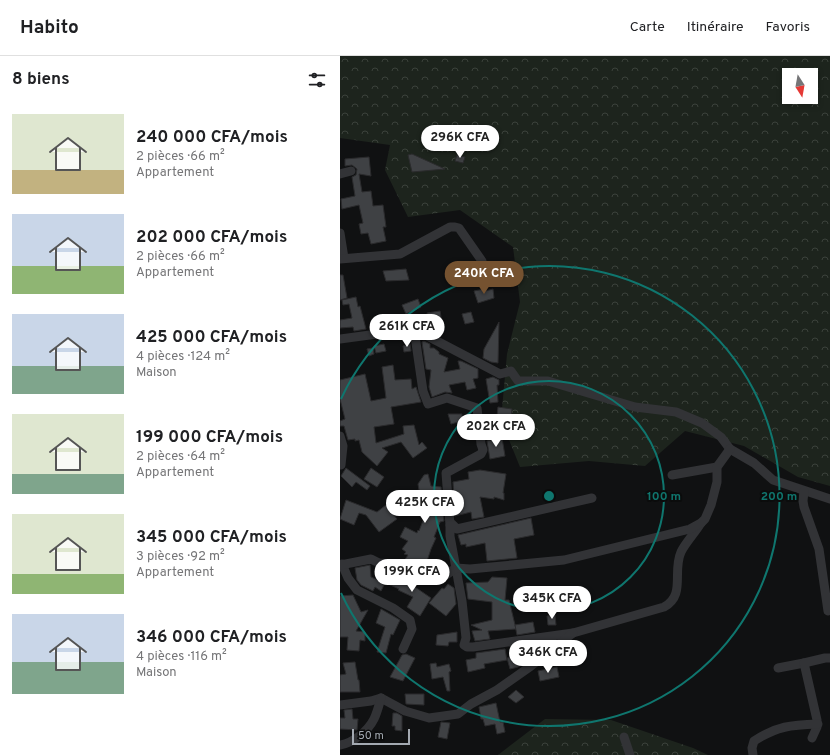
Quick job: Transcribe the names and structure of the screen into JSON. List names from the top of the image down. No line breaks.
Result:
{"scale_bar":"50 m","north":"bottom","page":{"header":"Habito","nav":["Carte","Itinéraire","Favoris"],"heading":"8 biens","list":[{"name":"240 000 CFA/mois","note":"2 pièces · 66 m² · Appartement"},{"name":"202 000 CFA/mois","note":"2 pièces · 66 m² · Appartement"},{"name":"425 000 CFA/mois","note":"4 pièces · 124 m² · Maison"},{"name":"199 000 CFA/mois","note":"2 pièces · 64 m² · Appartement"},{"name":"345 000 CFA/mois","note":"3 pièces · 92 m² · Appartement"},{"name":"346 000 CFA/mois","note":"4 pièces · 116 m² · Maison"}],"price":["296K CFA","240K CFA","261K CFA","202K CFA","425K CFA","199K CFA","345K CFA","346K CFA"],"scale":"50 m"},"rings":["100 m","200 m"]}
